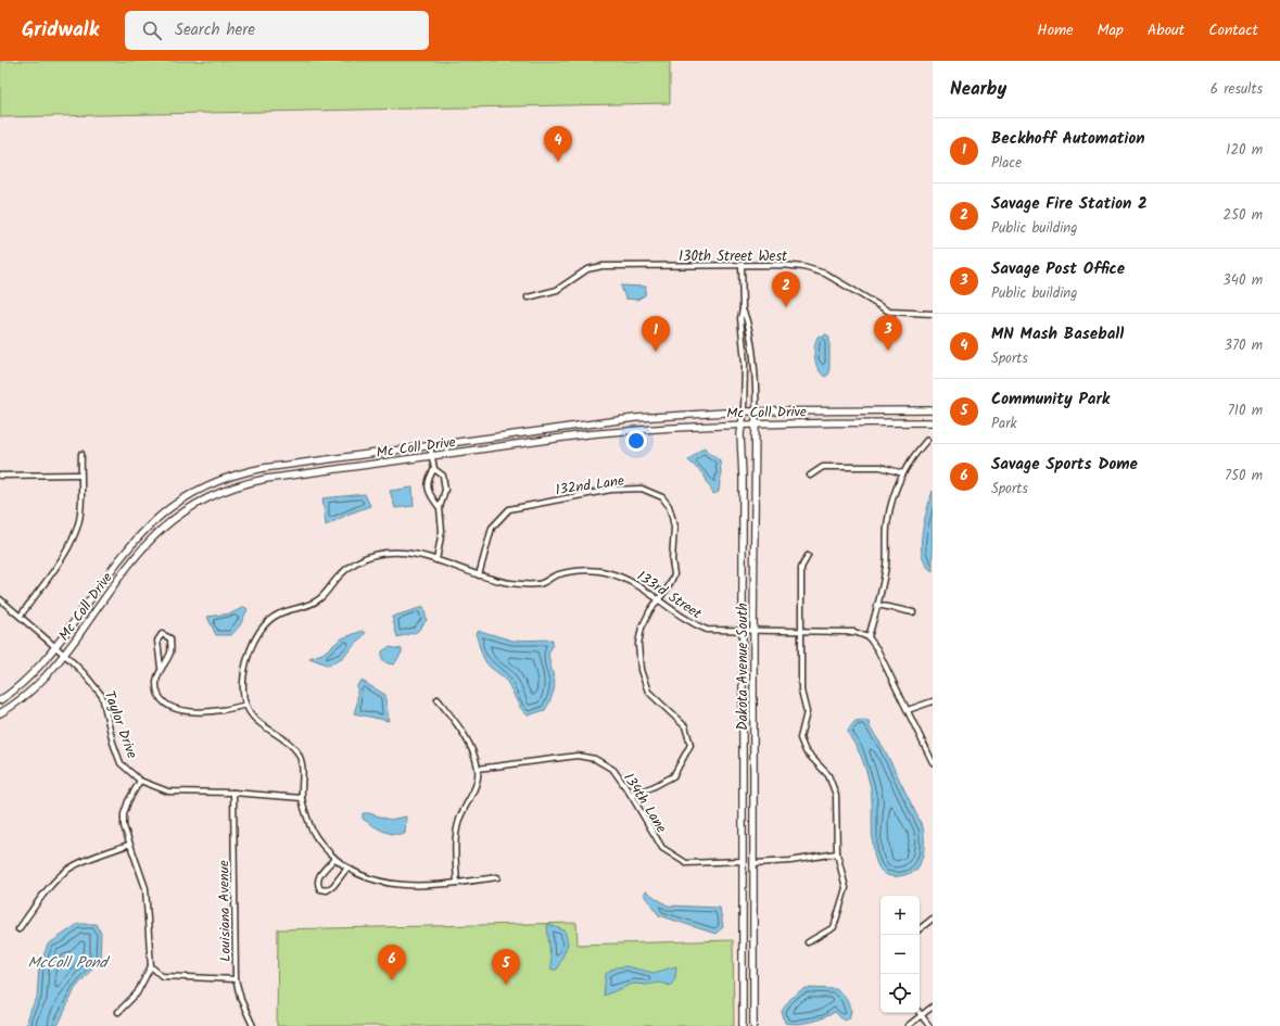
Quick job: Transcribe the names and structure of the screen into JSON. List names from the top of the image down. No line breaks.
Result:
{"streets":{"main road":["Mc Coll Drive","Dakota Avenue South"],"street":["130th Street West","132nd Lane","133rd Street","Taylor Drive","134th Lane","Louisiana Avenue"]},"crossings":[["130th Street West","Dakota Avenue South"],["Mc Coll Drive","Dakota Avenue South"],["Mc Coll Drive","Taylor Drive"],["132nd Lane","133rd Street"],["132nd Lane","134th Lane"],["133rd Street","Dakota Avenue South"],["Dakota Avenue South","134th Lane"],["Taylor Drive","Louisiana Avenue"]],"water":["McColl Pond"],"page":{"header":"Gridwalk","search":"Search here","nav":["Home","Map","About","Contact"],"heading":["Nearby","6 results"],"list":[{"mark":"1","name":"Beckhoff Automation","note":"Place","value":"120 m"},{"mark":"2","name":"Savage Fire Station 2","note":"Public building","value":"250 m"},{"mark":"3","name":"Savage Post Office","note":"Public building","value":"340 m"},{"mark":"4","name":"MN Mash Baseball","note":"Sports","value":"370 m"},{"mark":"5","name":"Community Park","note":"Park","value":"710 m"},{"mark":"6","name":"Savage Sports Dome","note":"Sports","value":"750 m"}],"pins":["4","2","3","1","6","5"],"map_buttons":["+","−"]}}
